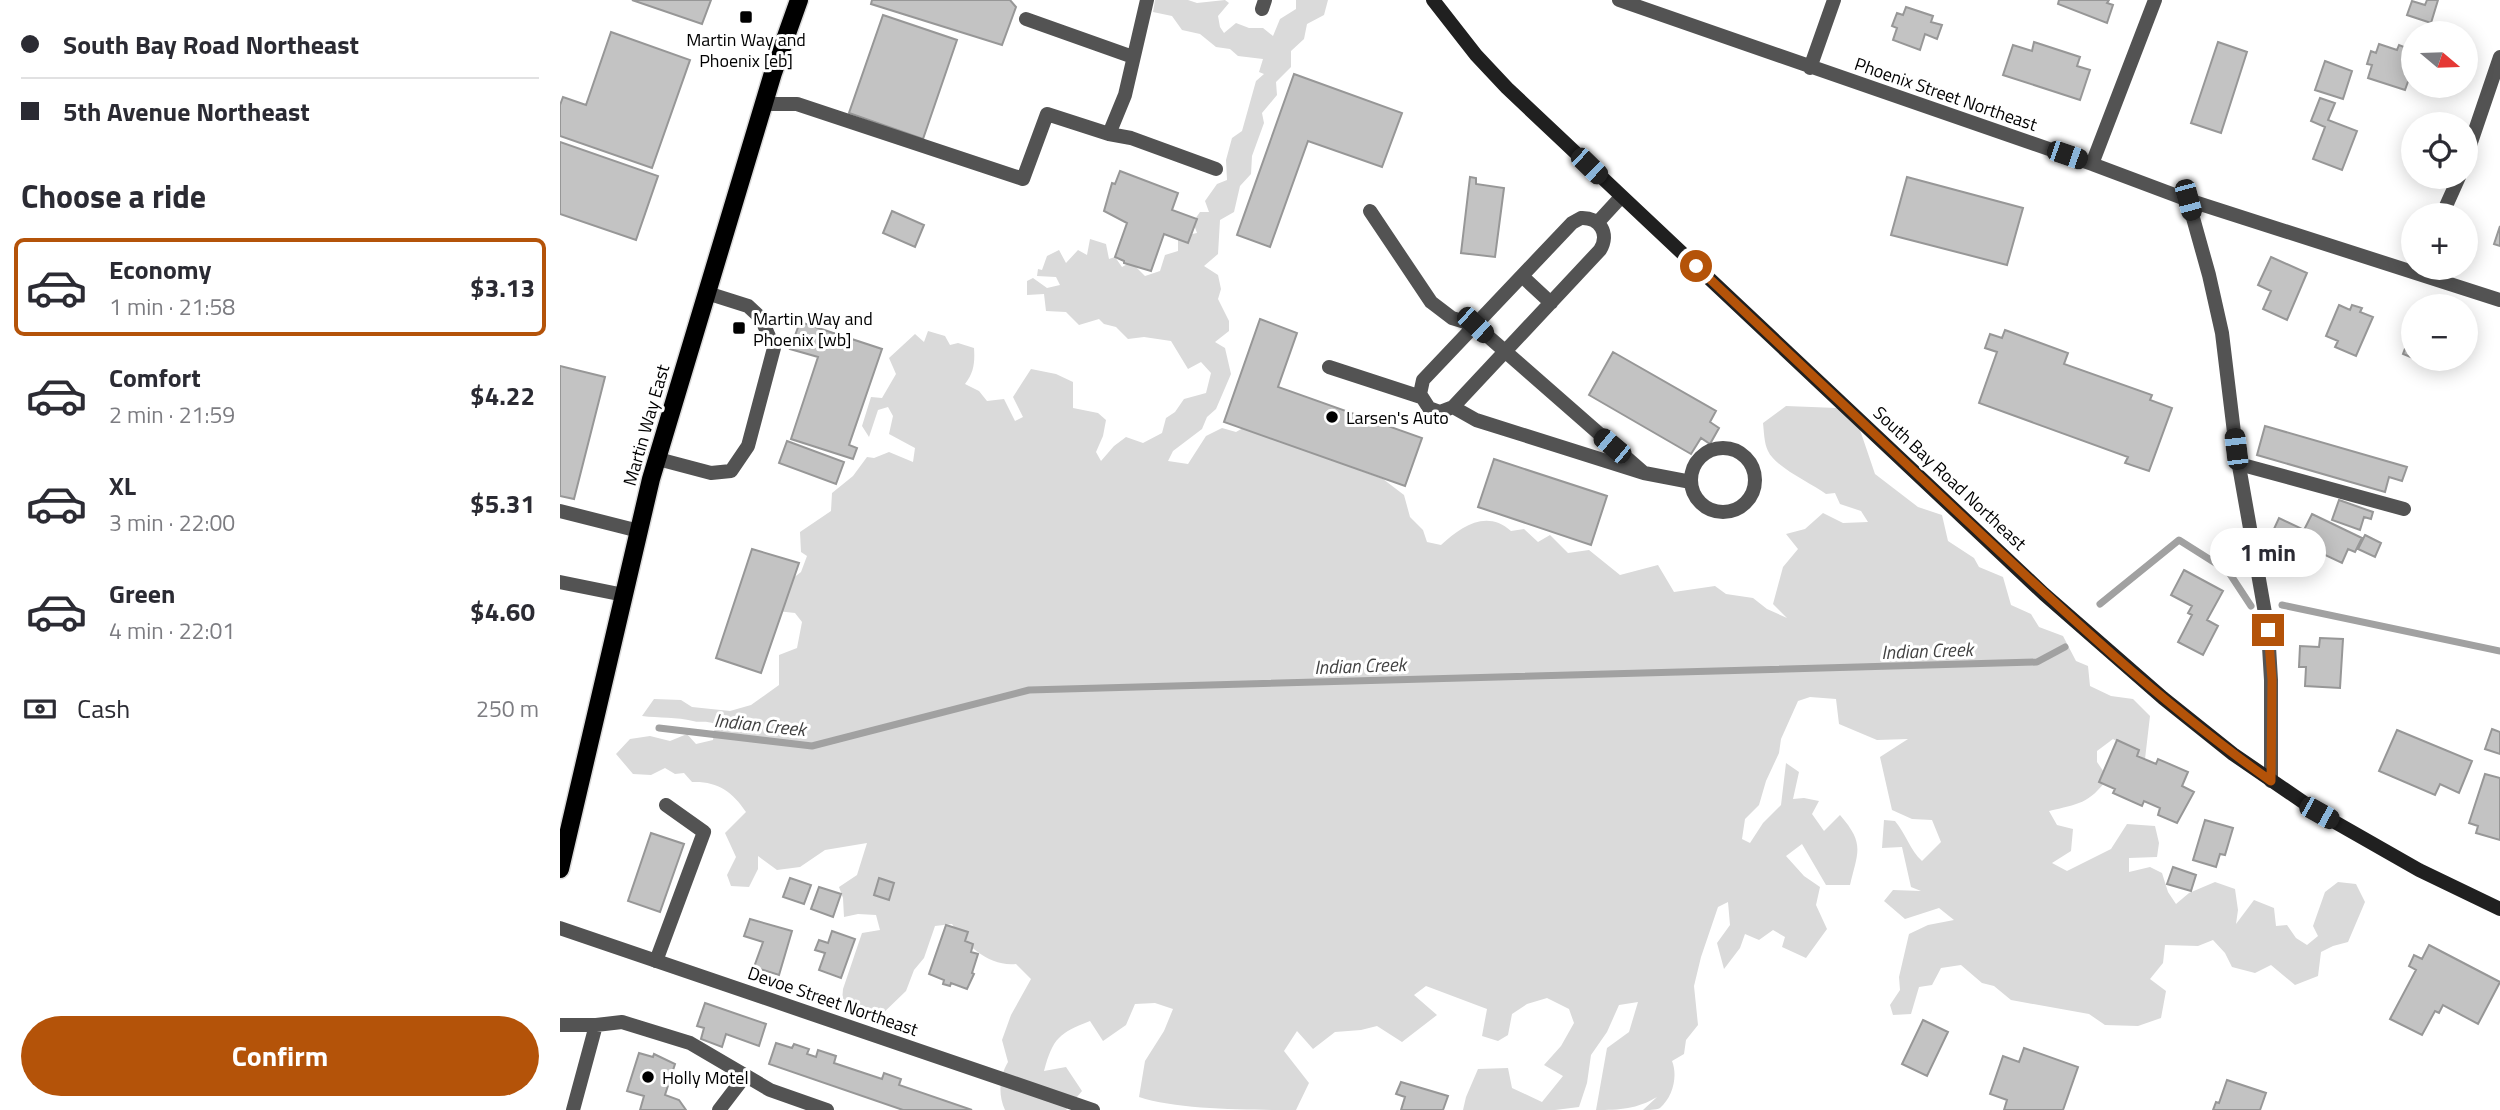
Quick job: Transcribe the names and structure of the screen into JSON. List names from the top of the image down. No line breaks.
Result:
{"streets":{"main road":["Martin Way East"],"street":["Phoenix Street Northeast","South Bay Road Northeast","Devoe Street Northeast"]},"water":["Indian Creek"],"places":{"transit":["Martin Way and Phoenix [eb]","Martin Way and Phoenix [wb]"],"other":["Larsen's Auto","Holly Motel"]},"north":"right","page":{"banner":["South Bay Road Northeast","5th Avenue Northeast"],"map_buttons":["+","−"],"heading":"Choose a ride","list":[{"name":"Economy","note":"1 min · 21:58","value":"$3.13"},{"name":"Comfort","note":"2 min · 21:59","value":"$4.22"},{"name":"XL","note":"3 min · 22:00","value":"$5.31"},{"name":"Green","note":"4 min · 22:01","value":"$4.60"}],"bubble":"1 min","pay":["Cash","250 m"],"buttons":"Confirm"}}
